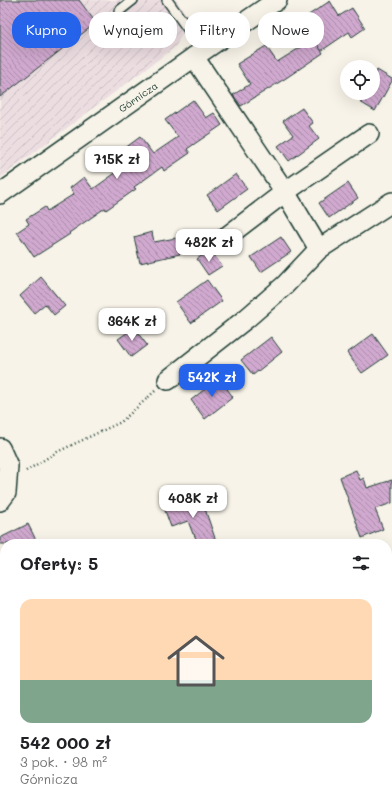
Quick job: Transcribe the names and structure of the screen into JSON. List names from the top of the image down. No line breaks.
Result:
{"streets":{"street":["Górnicza"]},"page":{"chip":["Kupno","Wynajem","Filtry","Nowe"],"price":["715K zł","482K zł","364K zł","542K zł","408K zł"],"heading":"Oferty: 5","list":[{"name":"542 000 zł","note":"3 pok. · 98 m² · Górnicza"}]}}
